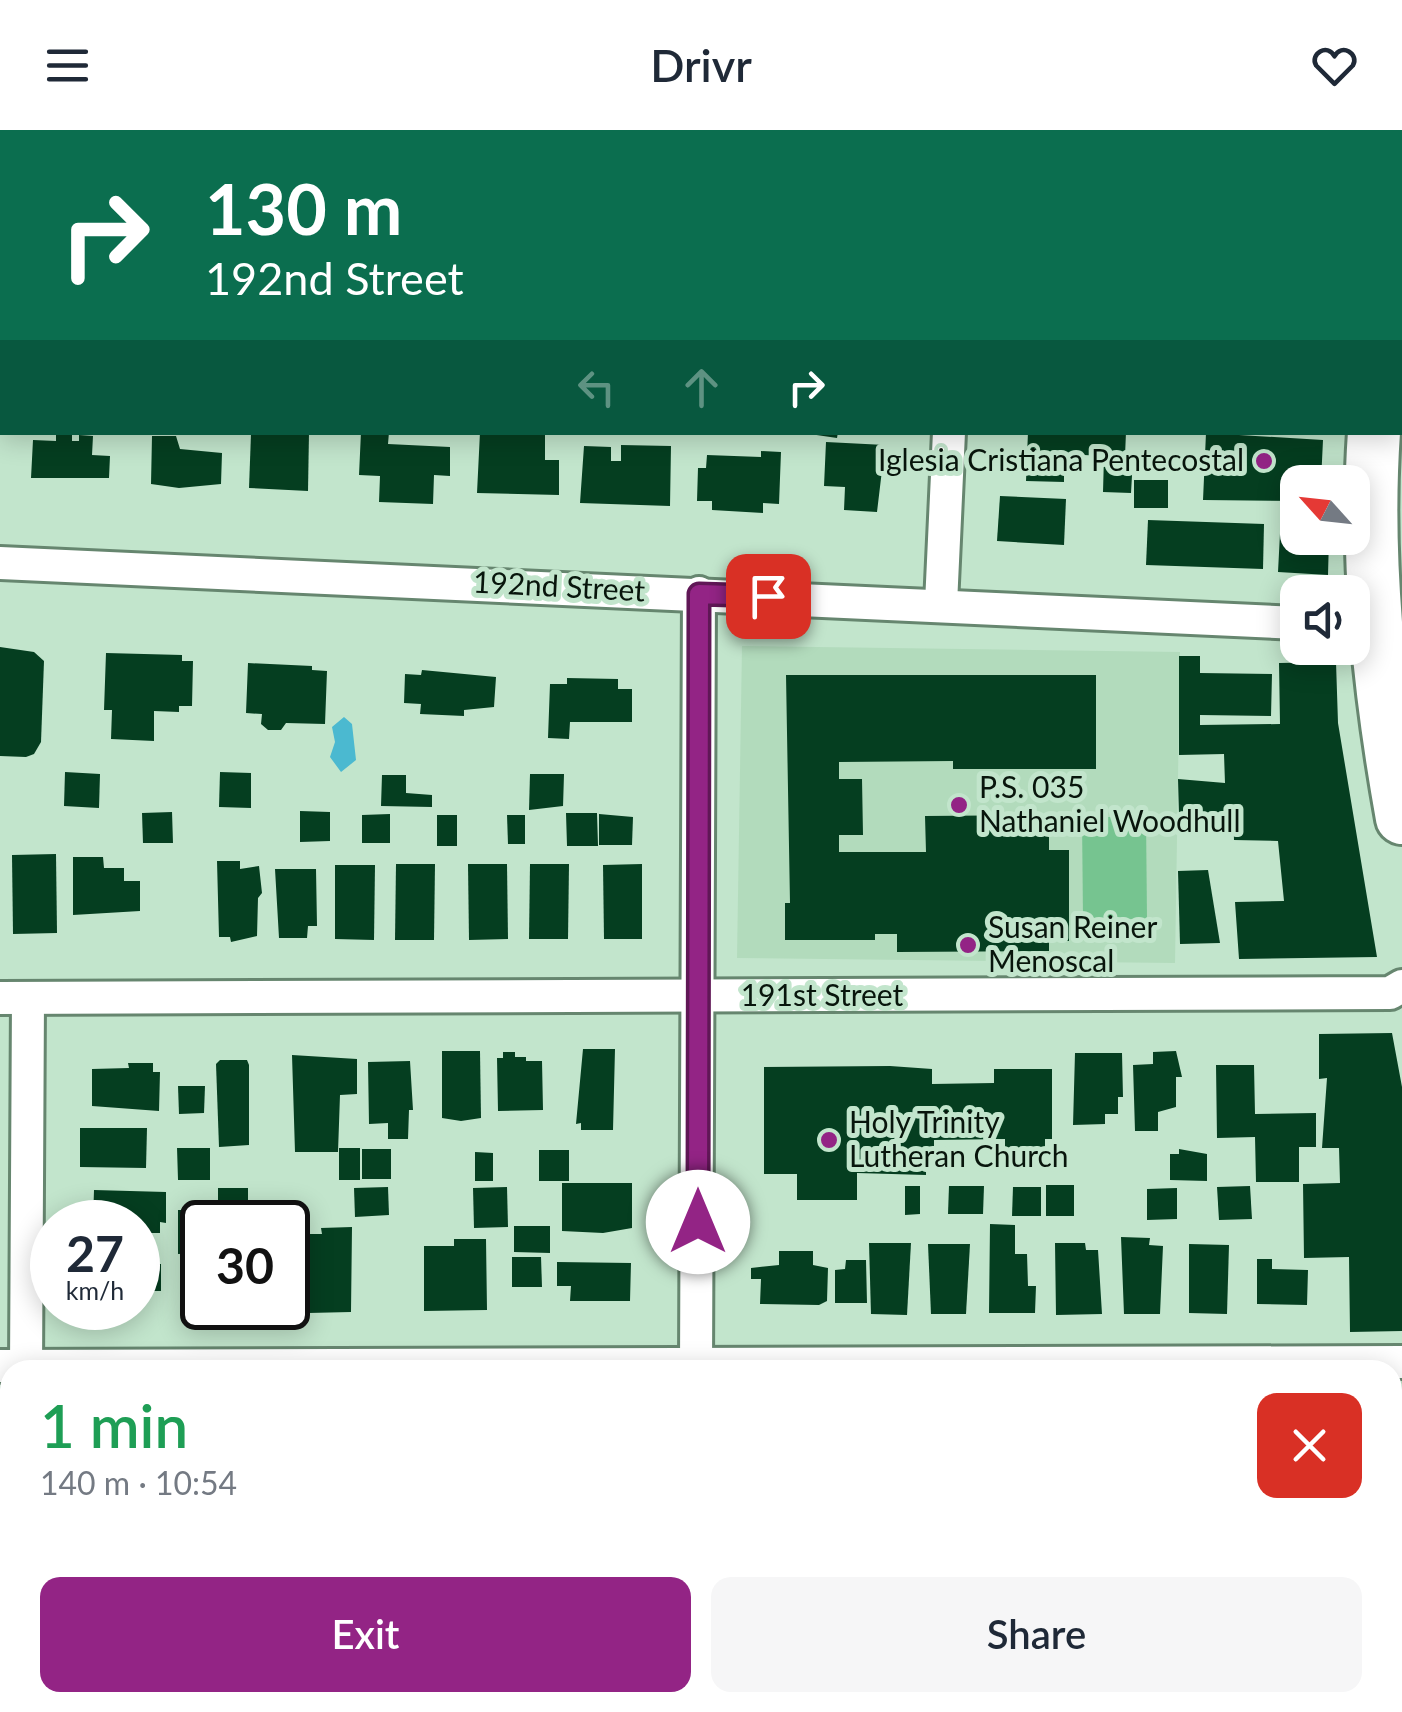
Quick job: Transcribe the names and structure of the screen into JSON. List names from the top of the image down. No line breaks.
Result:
{"streets":{"street":["192nd Street","191st Street"]},"places":["Iglesia Cristiana Pentecostal","P.S. 035 Nathaniel Woodhull","Susan Reiner Menoscal","Holy Trinity Lutheran Church"],"north":"top left","page":{"header":"Drivr","turn":["130 m","192nd Street"],"speed":"27 km/h","limit":"30","heading":["1 min","140 m · 10:54"],"buttons":["Exit","Share"]}}
